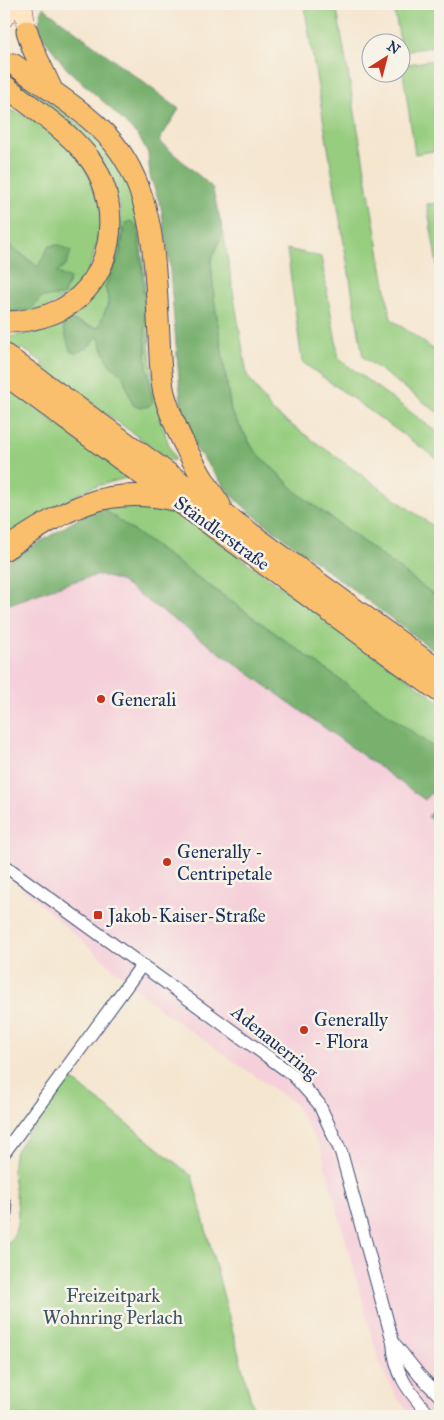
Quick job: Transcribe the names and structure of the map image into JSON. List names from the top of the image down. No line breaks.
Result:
{"streets":{"highway":["Ständlerstraße"],"street":["Adenauerring"]},"parks":["Freizeitpark Wohnring Perlach"],"places":{"other":["Generali","Generally - Centripetale","Generally - Flora"],"transit":["Jakob-Kaiser-Straße"]},"north":"top right"}
